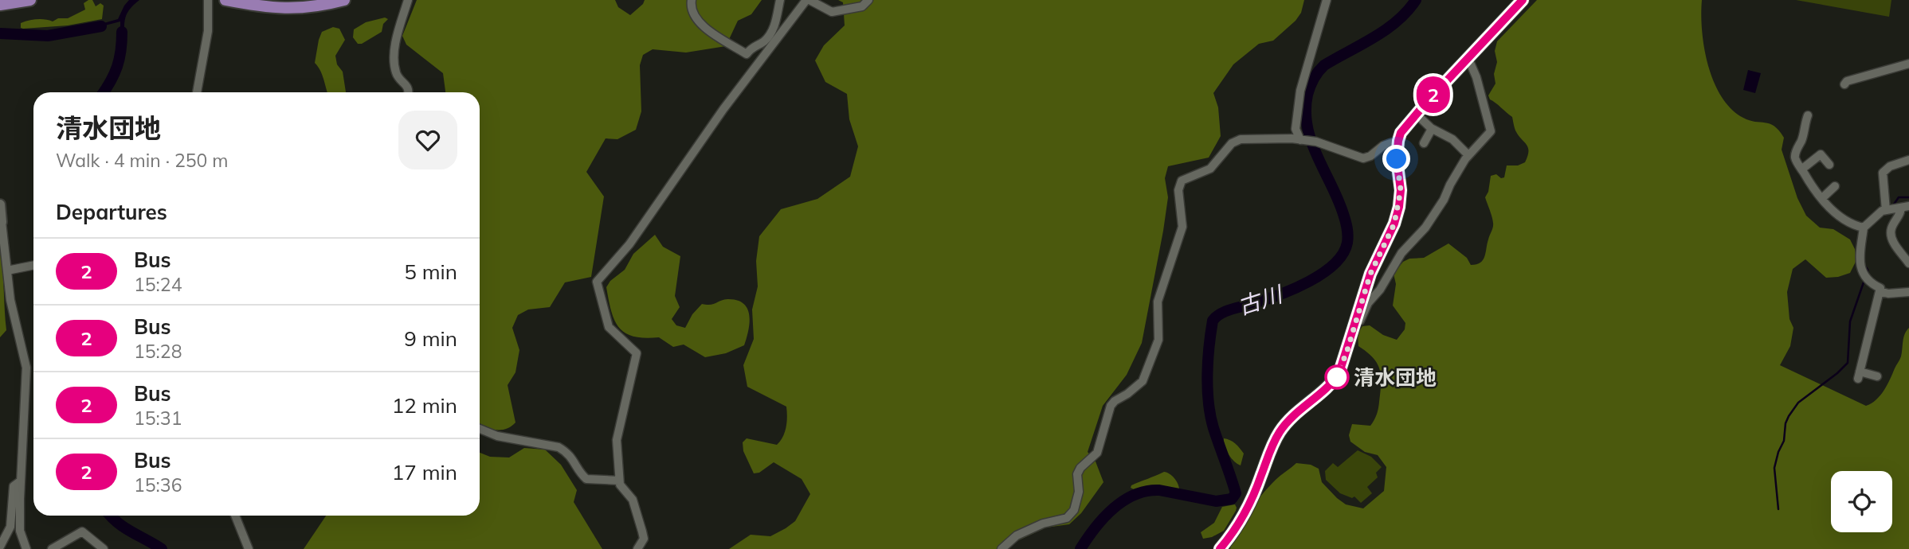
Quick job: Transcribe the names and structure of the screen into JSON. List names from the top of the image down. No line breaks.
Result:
{"water":["古川"],"places":["清水団地"],"lines":["bus line 2"],"page":{"on_map":"2","heading":[["清水団地","Walk · 4 min · 250 m"],"Departures"],"list":[{"mark":"2","name":"Bus","note":"15:24","value":"5 min"},{"mark":"2","name":"Bus","note":"15:28","value":"9 min"},{"mark":"2","name":"Bus","note":"15:31","value":"12 min"},{"mark":"2","name":"Bus","note":"15:36","value":"17 min"}]}}
